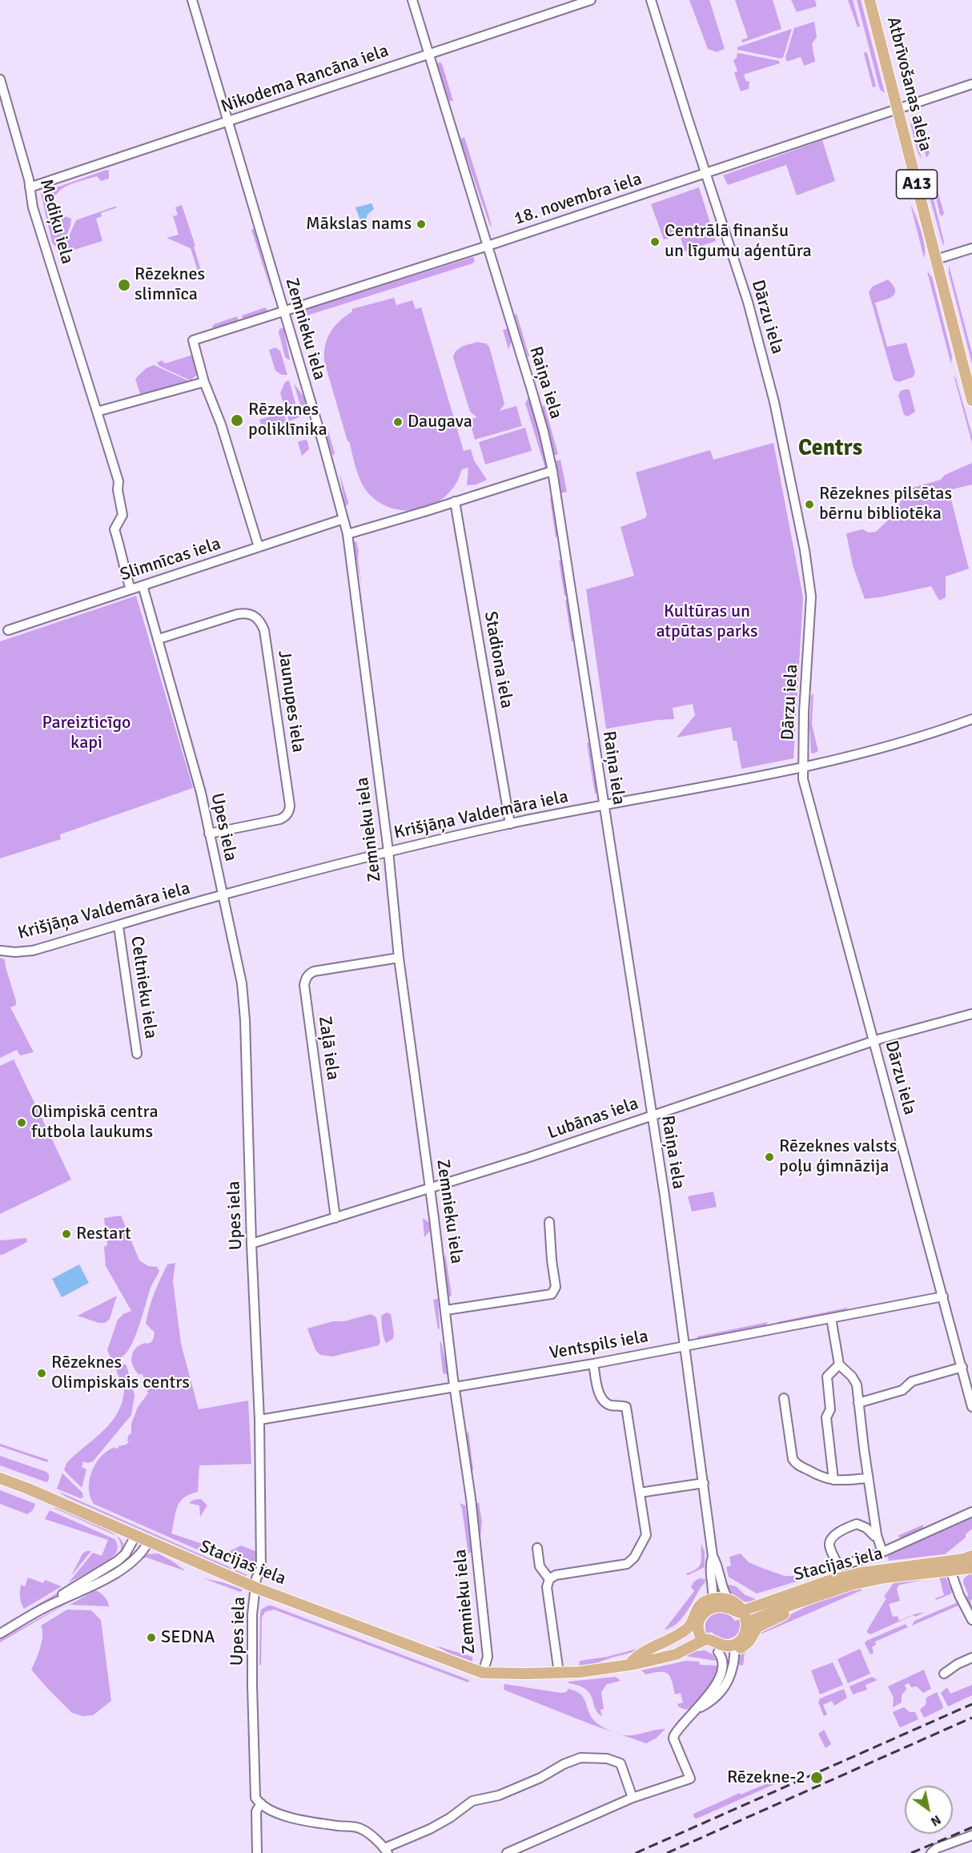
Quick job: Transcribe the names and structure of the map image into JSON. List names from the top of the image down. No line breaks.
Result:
{"streets":{"main road":["Atbrīvošanas aleja","A13","Stacijas iela"],"street":["Nikodema Rancāna iela","18. novembra iela","Mediķu iela","Dārzu iela","Zemnieku iela","Raiņa iela","Slimnīcas iela","Stadiona iela","Jaunupes iela","Krišjāņa Valdemāra iela","Upes iela","Celtnieku iela","Zaļā iela","Lubānas iela","Ventspils iela"]},"crossings":[["Nikodema Rancāna iela","Mediķu iela"],["Nikodema Rancāna iela","Zemnieku iela"],["Nikodema Rancāna iela","Raiņa iela"],["Atbrīvošanas aleja","18. novembra iela"],["18. novembra iela","Dārzu iela"],["18. novembra iela","Zemnieku iela"],["18. novembra iela","Raiņa iela"],["Mediķu iela","Slimnīcas iela"],["Dārzu iela","Krišjāņa Valdemāra iela"],["Dārzu iela","Lubānas iela"],["Dārzu iela","Ventspils iela"],["Zemnieku iela","Slimnīcas iela"],["Zemnieku iela","Krišjāņa Valdemāra iela"],["Zemnieku iela","Zaļā iela"],["Zemnieku iela","Lubānas iela"],["Zemnieku iela","Ventspils iela"],["Zemnieku iela","Stacijas iela"],["Raiņa iela","Krišjāņa Valdemāra iela"],["Raiņa iela","Lubānas iela"],["Raiņa iela","Ventspils iela"],["Raiņa iela","Stacijas iela"],["Slimnīcas iela","Upes iela"],["Stadiona iela","Krišjāņa Valdemāra iela"],["Jaunupes iela","Upes iela"],["Krišjāņa Valdemāra iela","Upes iela"],["Krišjāņa Valdemāra iela","Celtnieku iela"],["Upes iela","Lubānas iela"],["Upes iela","Ventspils iela"],["Upes iela","Stacijas iela"],["Zaļā iela","Lubānas iela"]],"districts":["Centrs"],"parks":["Kultūras un atpūtas parks","Pareizticīgo kapi"],"places":["Mākslas nams","Centrālā finanšu un līgumu aģentūra","Rēzeknes slimnīca","Rēzeknes poliklīnika","Daugava","Rēzeknes pilsētas bērnu bibliotēka","Olimpiskā centra futbola laukums","Rēzeknes valsts poļu ģimnāzija","Restart","Rēzeknes Olimpiskais centrs","SEDNA","Rēzekne-2"],"north":"bottom right"}
